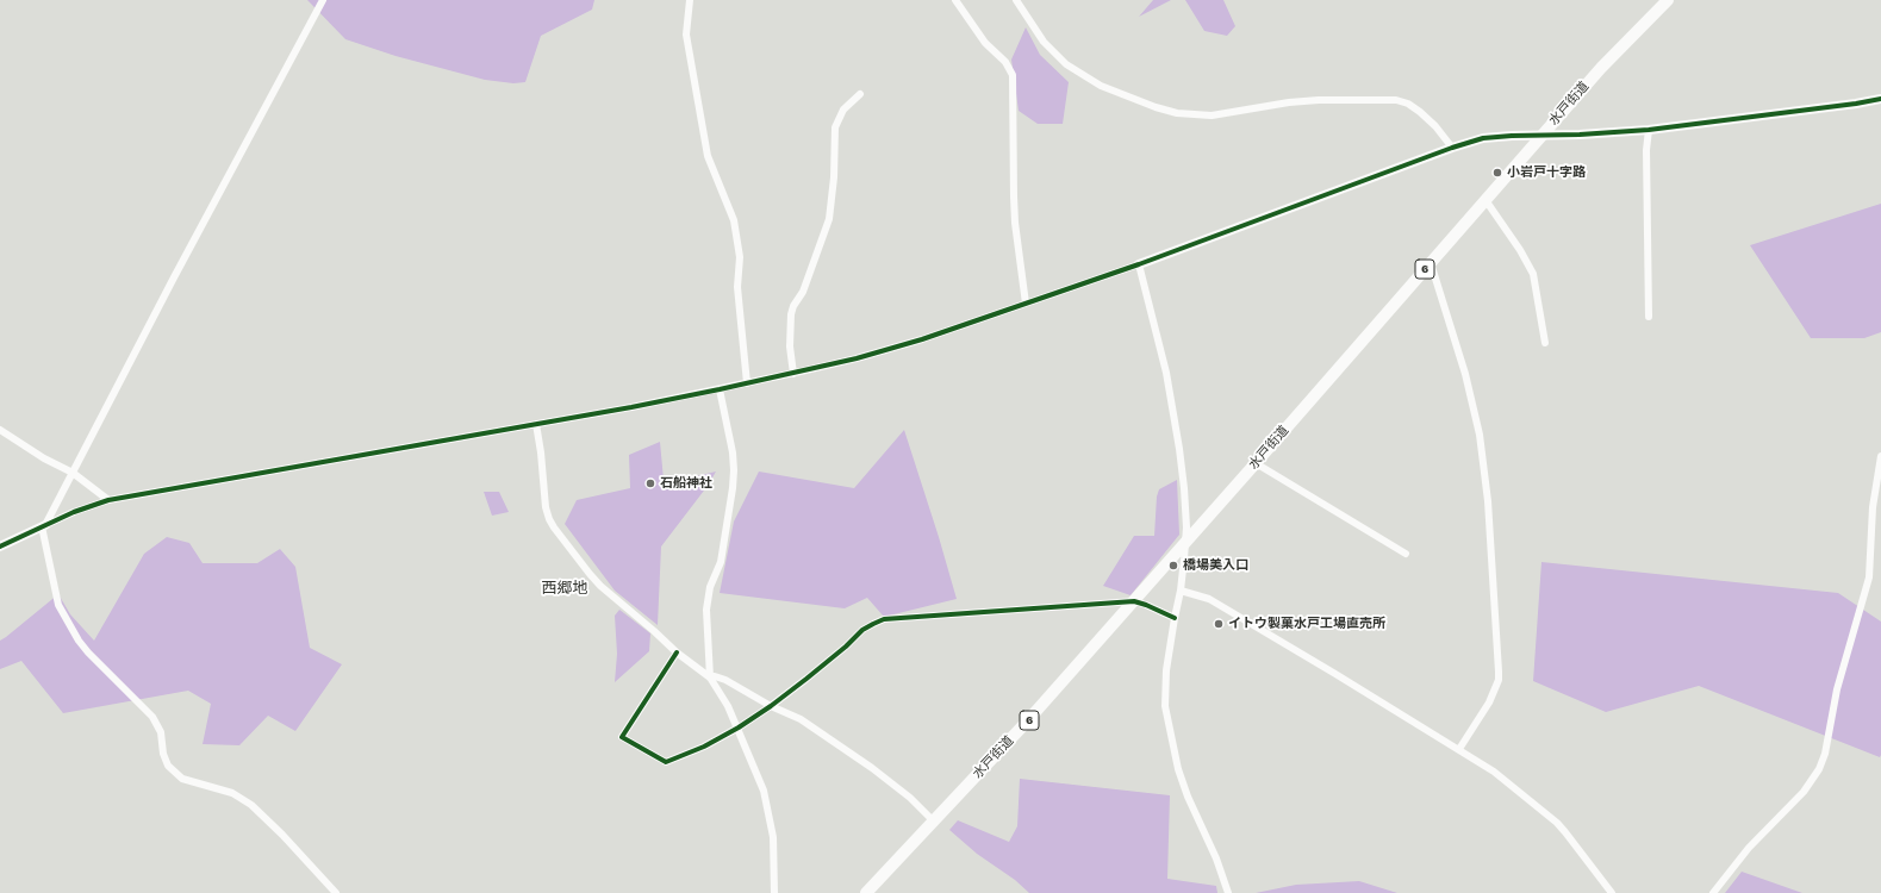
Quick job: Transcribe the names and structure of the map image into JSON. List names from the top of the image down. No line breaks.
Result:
{"streets":{"highway":["水戸街道","6"]},"districts":["西郷地"],"places":["小岩戸十字路","石船神社","橋場美入口","イトウ製菓水戸工場直売所"]}
